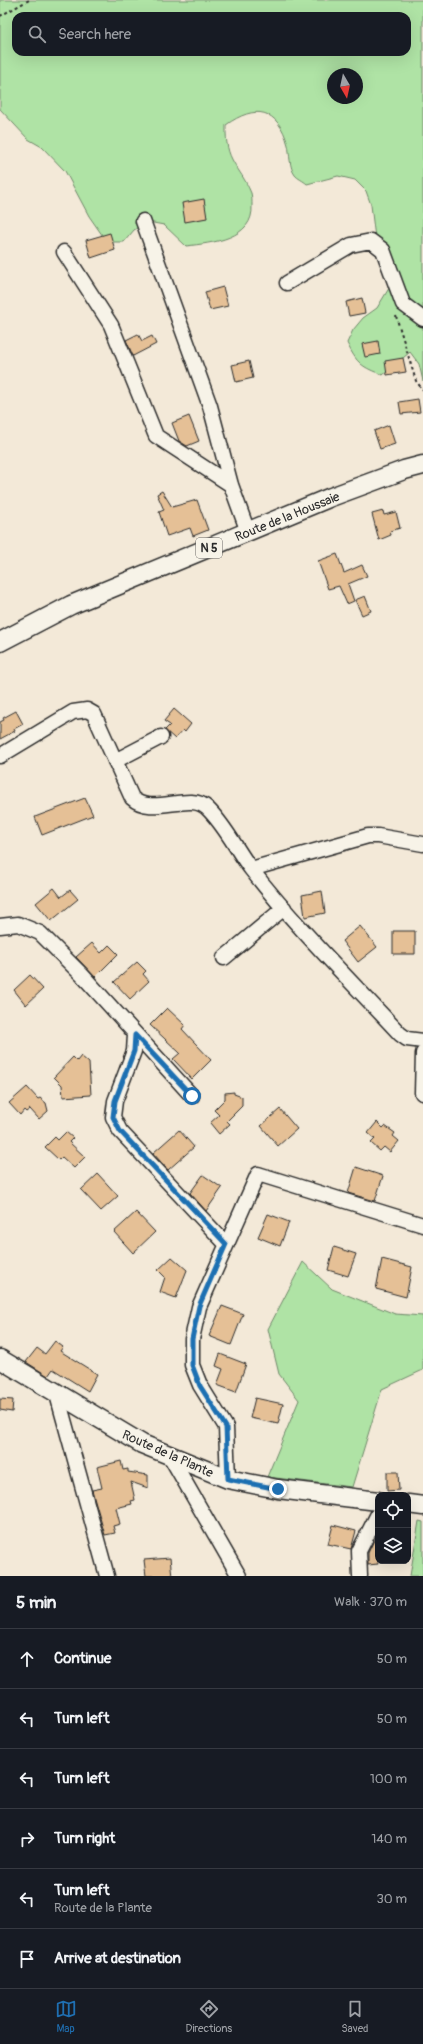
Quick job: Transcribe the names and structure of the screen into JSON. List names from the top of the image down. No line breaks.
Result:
{"streets":{"main road":["Route de la Houssaie","N 5","Route de la Plante"]},"north":"bottom","page":{"search":"Search here","heading":["5 min","Walk · 370 m"],"list":[["Continue","50 m"],["Turn left","50 m"],["Turn left","100 m"],["Turn right","140 m"],["Turn left","Route de la Plante","30 m"],"Arrive at destination"],"nav":["Map","Directions","Saved"]}}
